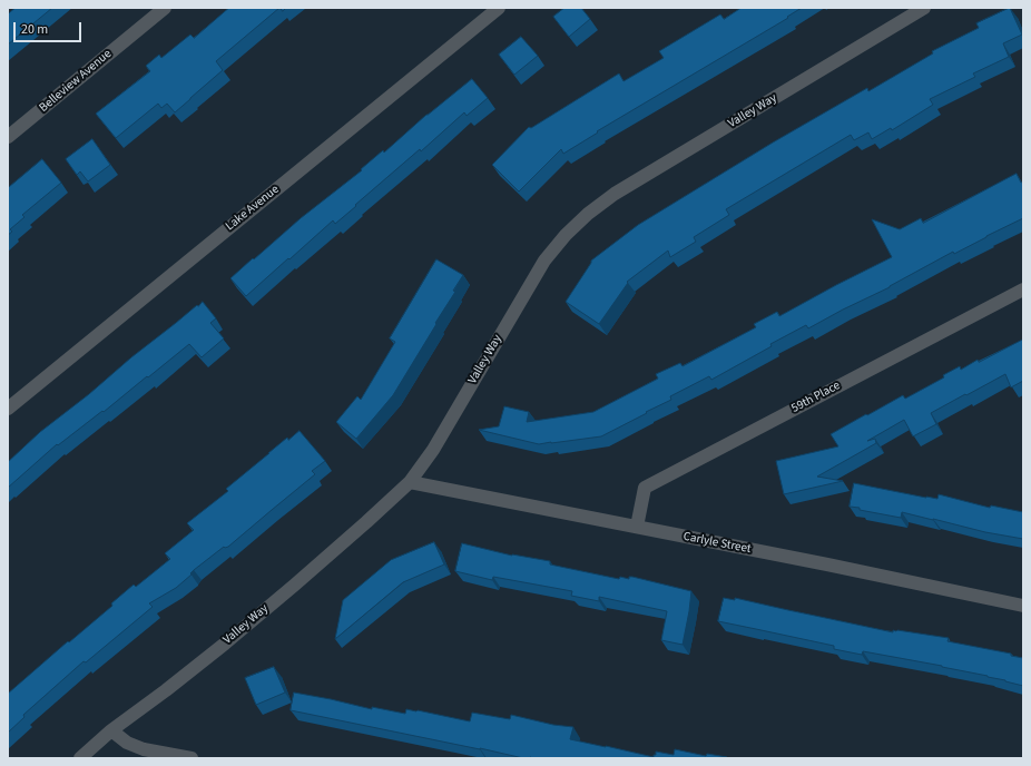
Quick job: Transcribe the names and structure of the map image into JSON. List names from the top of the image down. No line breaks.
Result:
{"streets":{"street":["Belleview Avenue","Valley Way","Lake Avenue","59th Place","Carlyle Street"]},"crossings":[["Valley Way","Carlyle Street"],["59th Place","Carlyle Street"]],"scale_bar":"20 m"}
